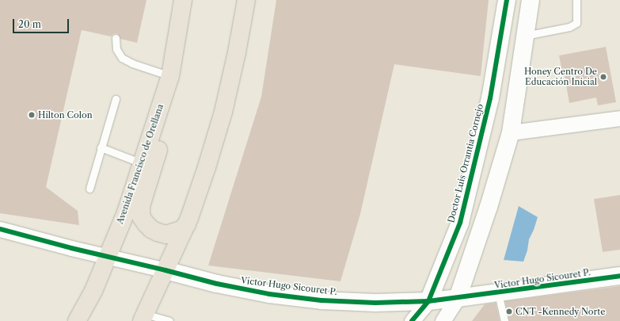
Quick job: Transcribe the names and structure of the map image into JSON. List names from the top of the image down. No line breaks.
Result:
{"streets":{"main road":["Avenida Francisco de Orellana"],"street":["Doctor Luis Orrantia Cornejo","Víctor Hugo Sicouret P."]},"crossings":[["Doctor Luis Orrantia Cornejo","Víctor Hugo Sicouret P."],["Avenida Francisco de Orellana","Víctor Hugo Sicouret P."]],"places":["Honey Centro De Educación Inicial","Hilton Colon","CNT -Kennedy Norte"],"scale_bar":"20 m"}
